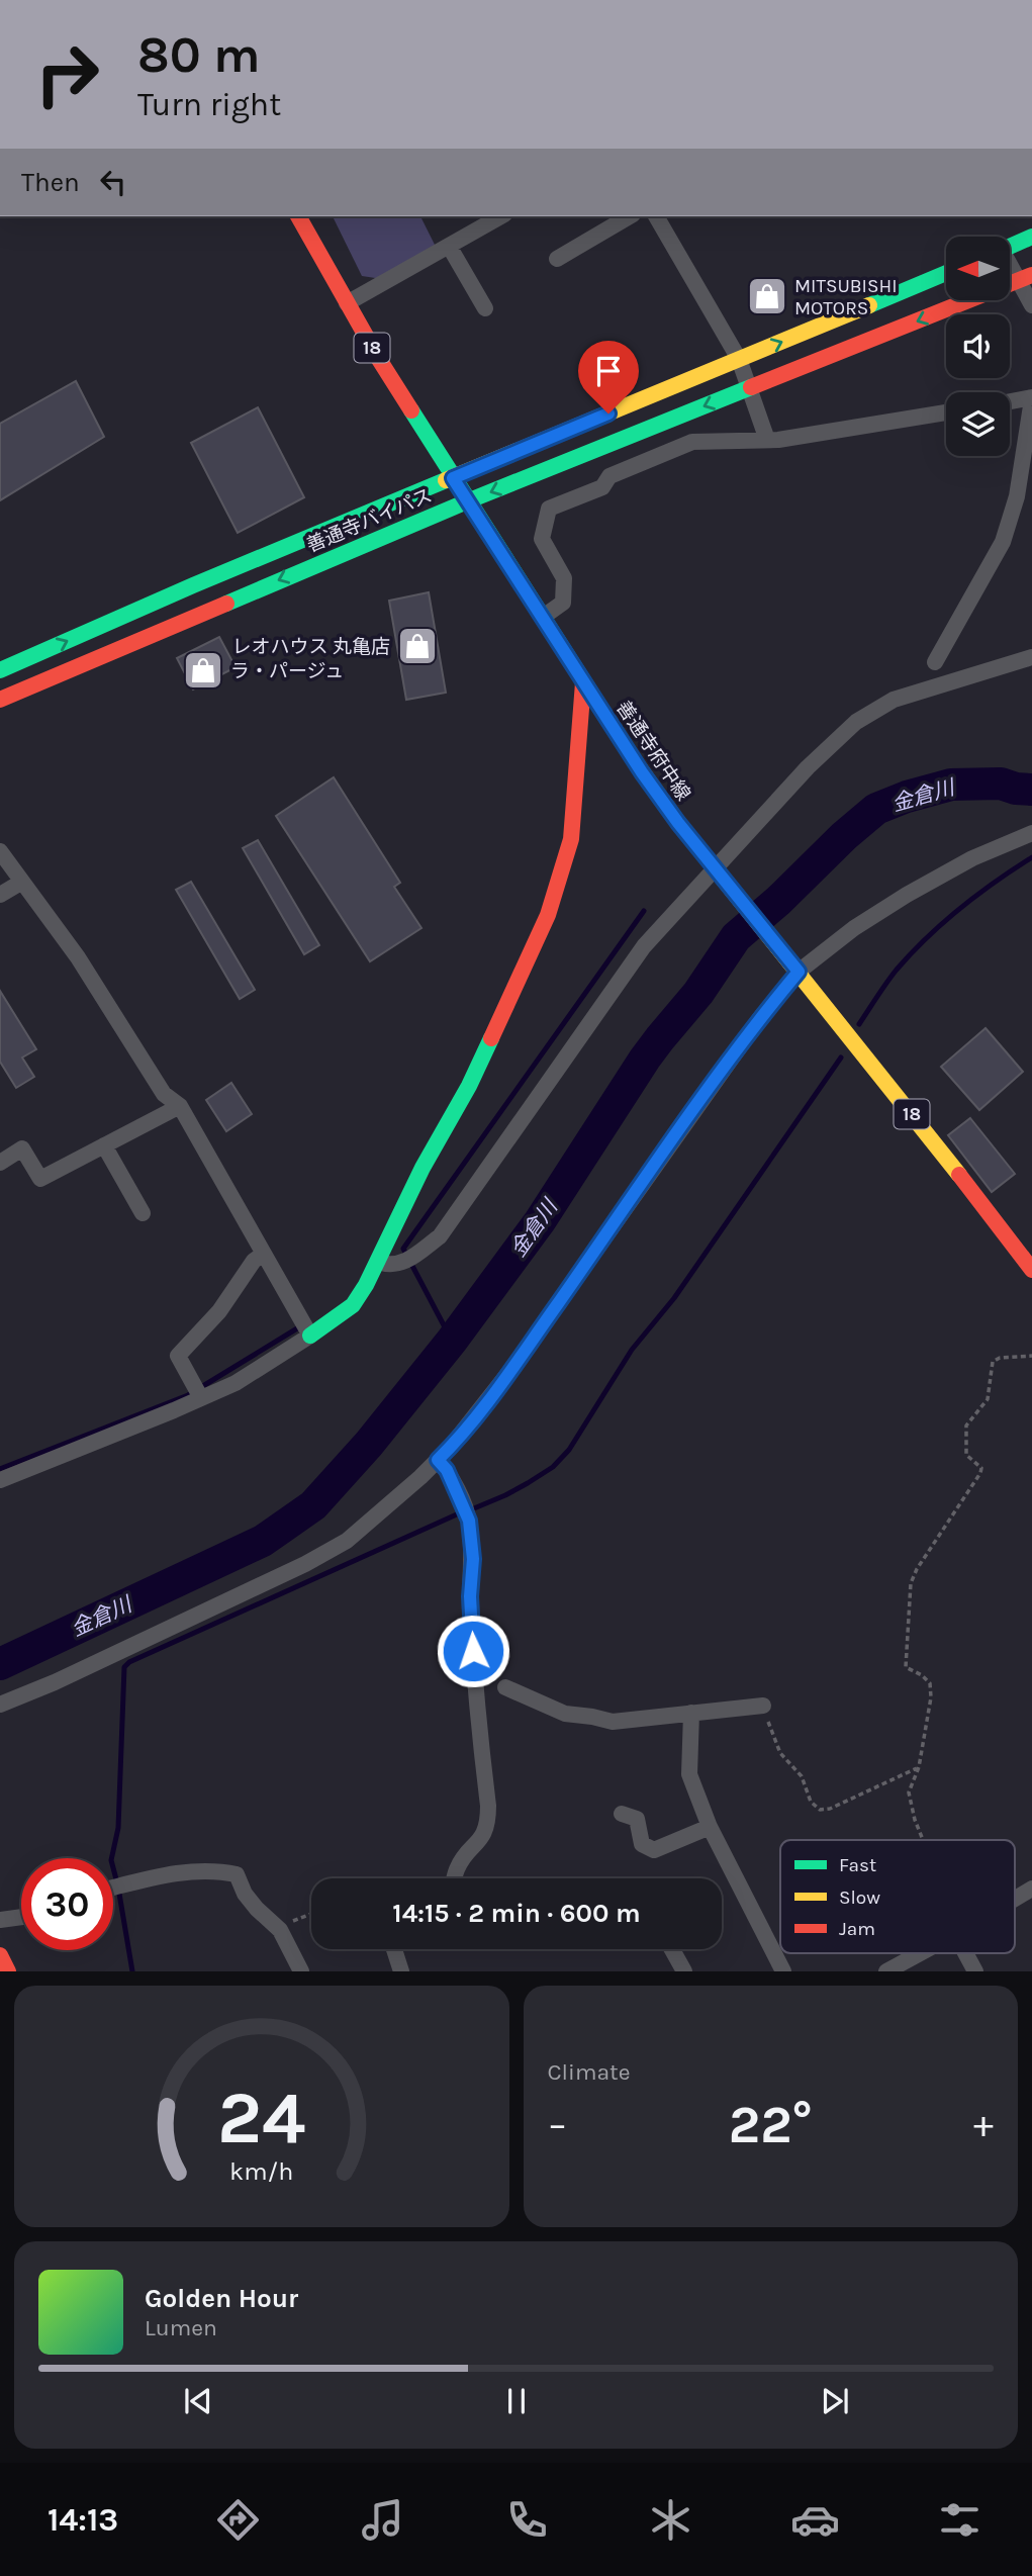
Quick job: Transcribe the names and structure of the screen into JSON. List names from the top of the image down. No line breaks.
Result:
{"streets":{"main road":["18","善通寺バイパス","善通寺府中線"]},"crossings":[["善通寺バイパス","善通寺府中線"]],"water":["金倉川"],"places":{"shop":["MITSUBISHI MOTORS","レオハウス 丸亀店","ラ・パージュ"]},"legend":["Fast","Slow","Jam"],"north":"left","page":{"turn":["80 m","Turn right"],"then":"Then","limit":"30","trip":"14:15 · 2 min · 600 m","tile":"Climate","heat":["−","22°","+"],"song":["Golden Hour","Lumen"],"tabs":"14:13","gauge":["24","km/h"]}}
